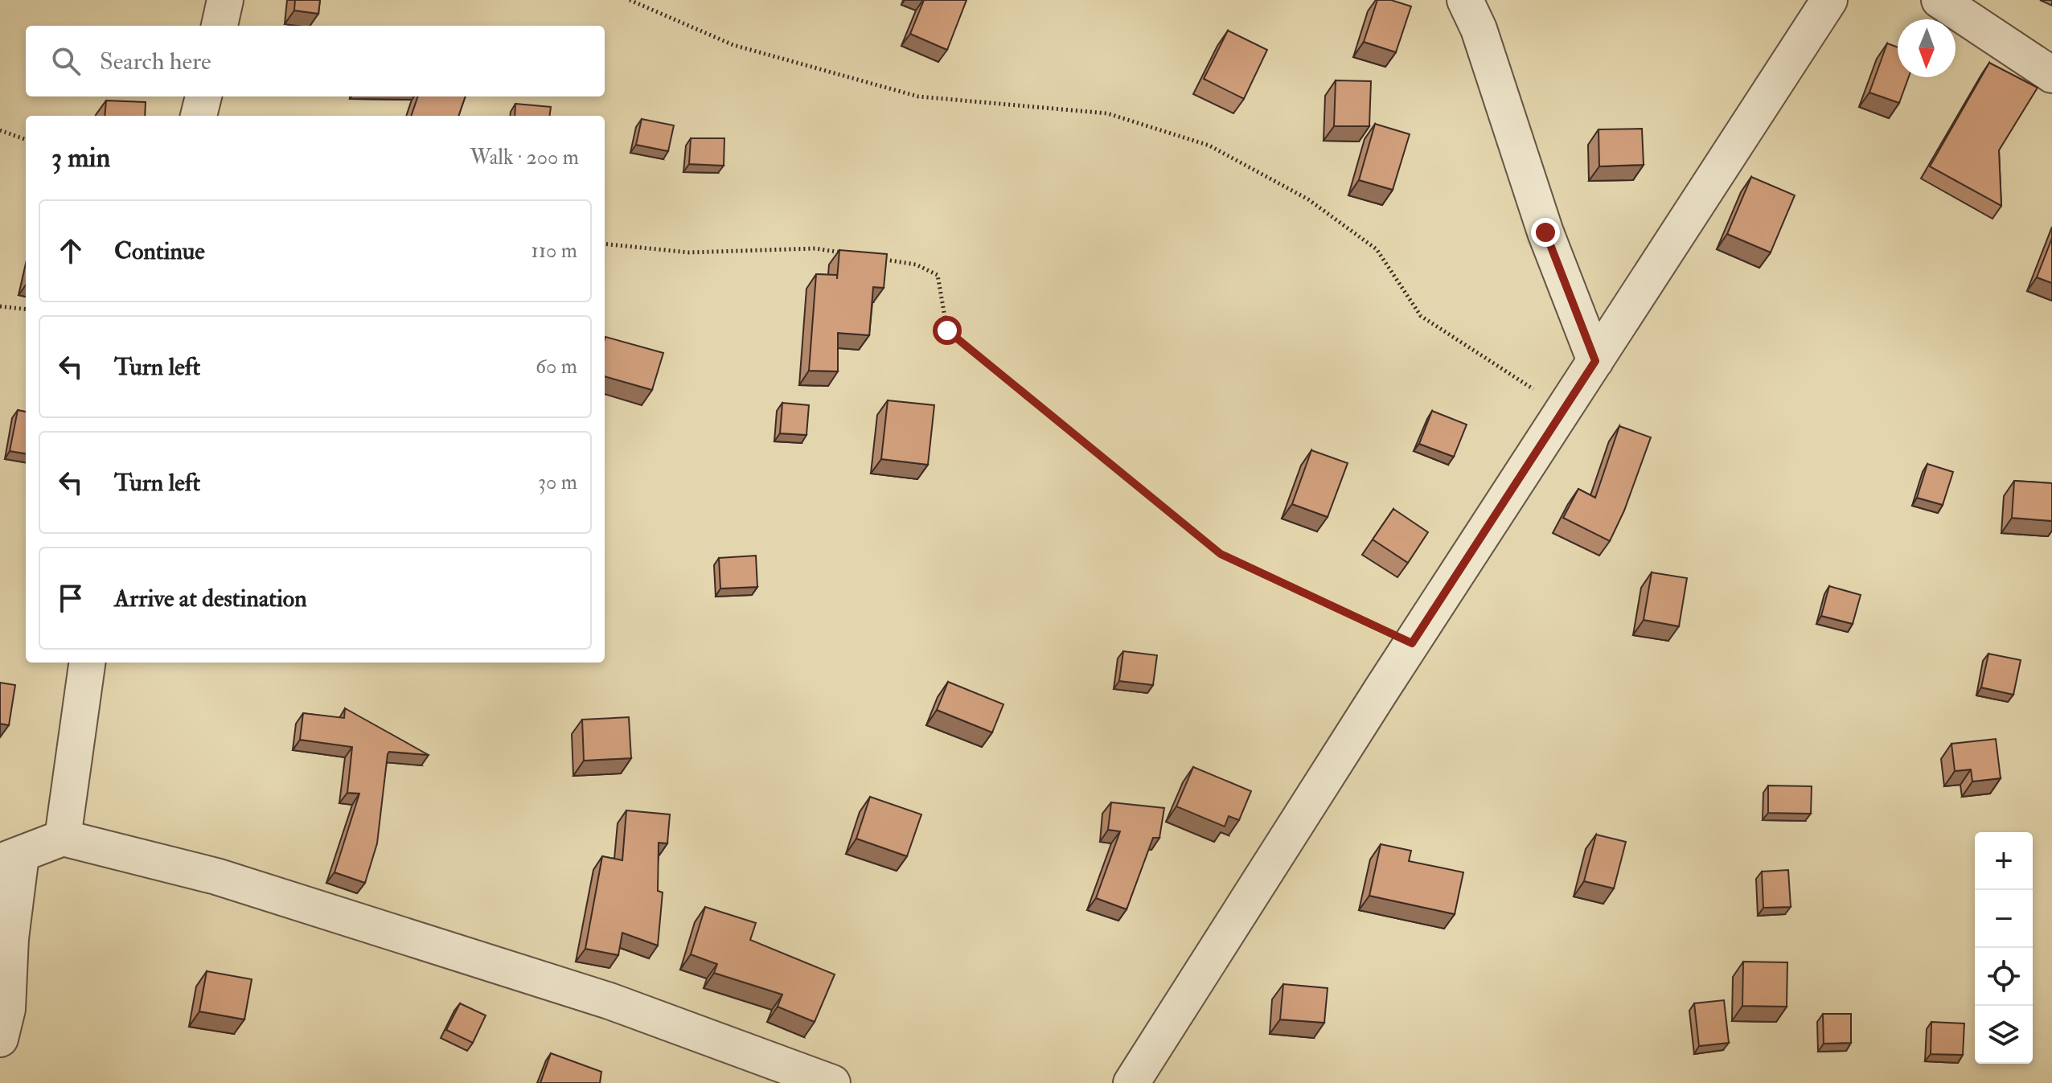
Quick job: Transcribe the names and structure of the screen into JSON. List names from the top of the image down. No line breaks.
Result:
{"north":"bottom","page":{"search":"Search here","heading":["3 min","Walk · 200 m"],"list":[["Continue","110 m"],["Turn left","60 m"],["Turn left","30 m"],"Arrive at destination"],"map_buttons":["+","−"]}}
